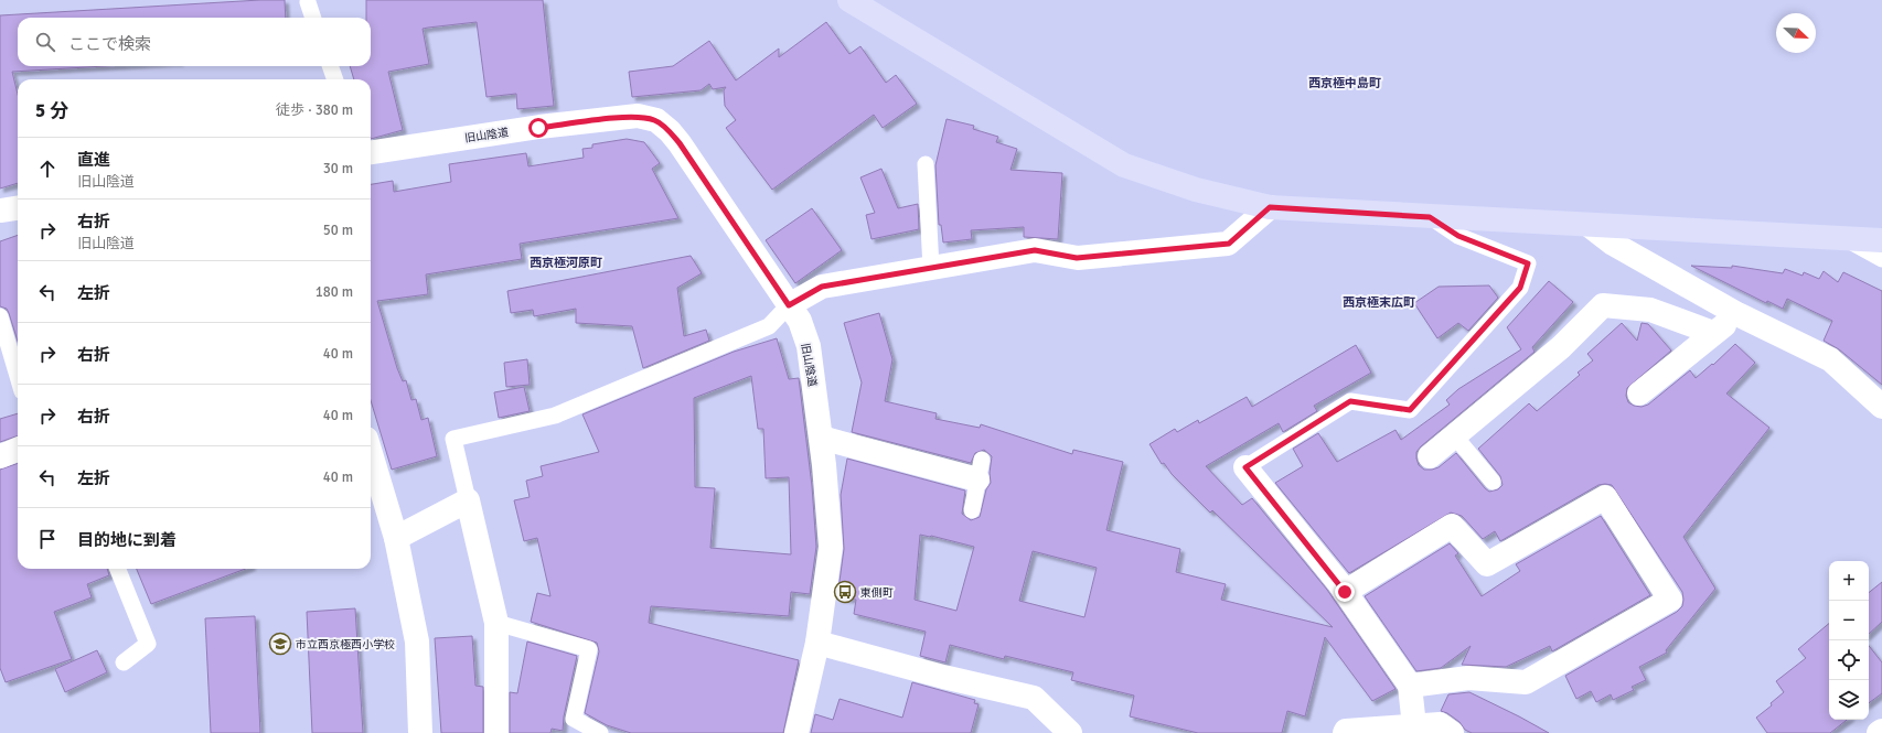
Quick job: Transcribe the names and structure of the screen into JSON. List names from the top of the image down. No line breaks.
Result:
{"streets":{"street":["旧山陰道"]},"districts":["西京極中島町","西京極河原町","西京極末広町"],"places":{"bus stop":["東側町"],"school or university":["市立西京極西小学校"]},"north":"bottom right","page":{"search":"ここで検索","heading":["5 分","徒歩 · 380 m"],"list":[["直進","旧山陰道","30 m"],["右折","旧山陰道","50 m"],["左折","180 m"],["右折","40 m"],["右折","40 m"],["左折","40 m"],"目的地に到着"],"map_buttons":["+","−"]}}
